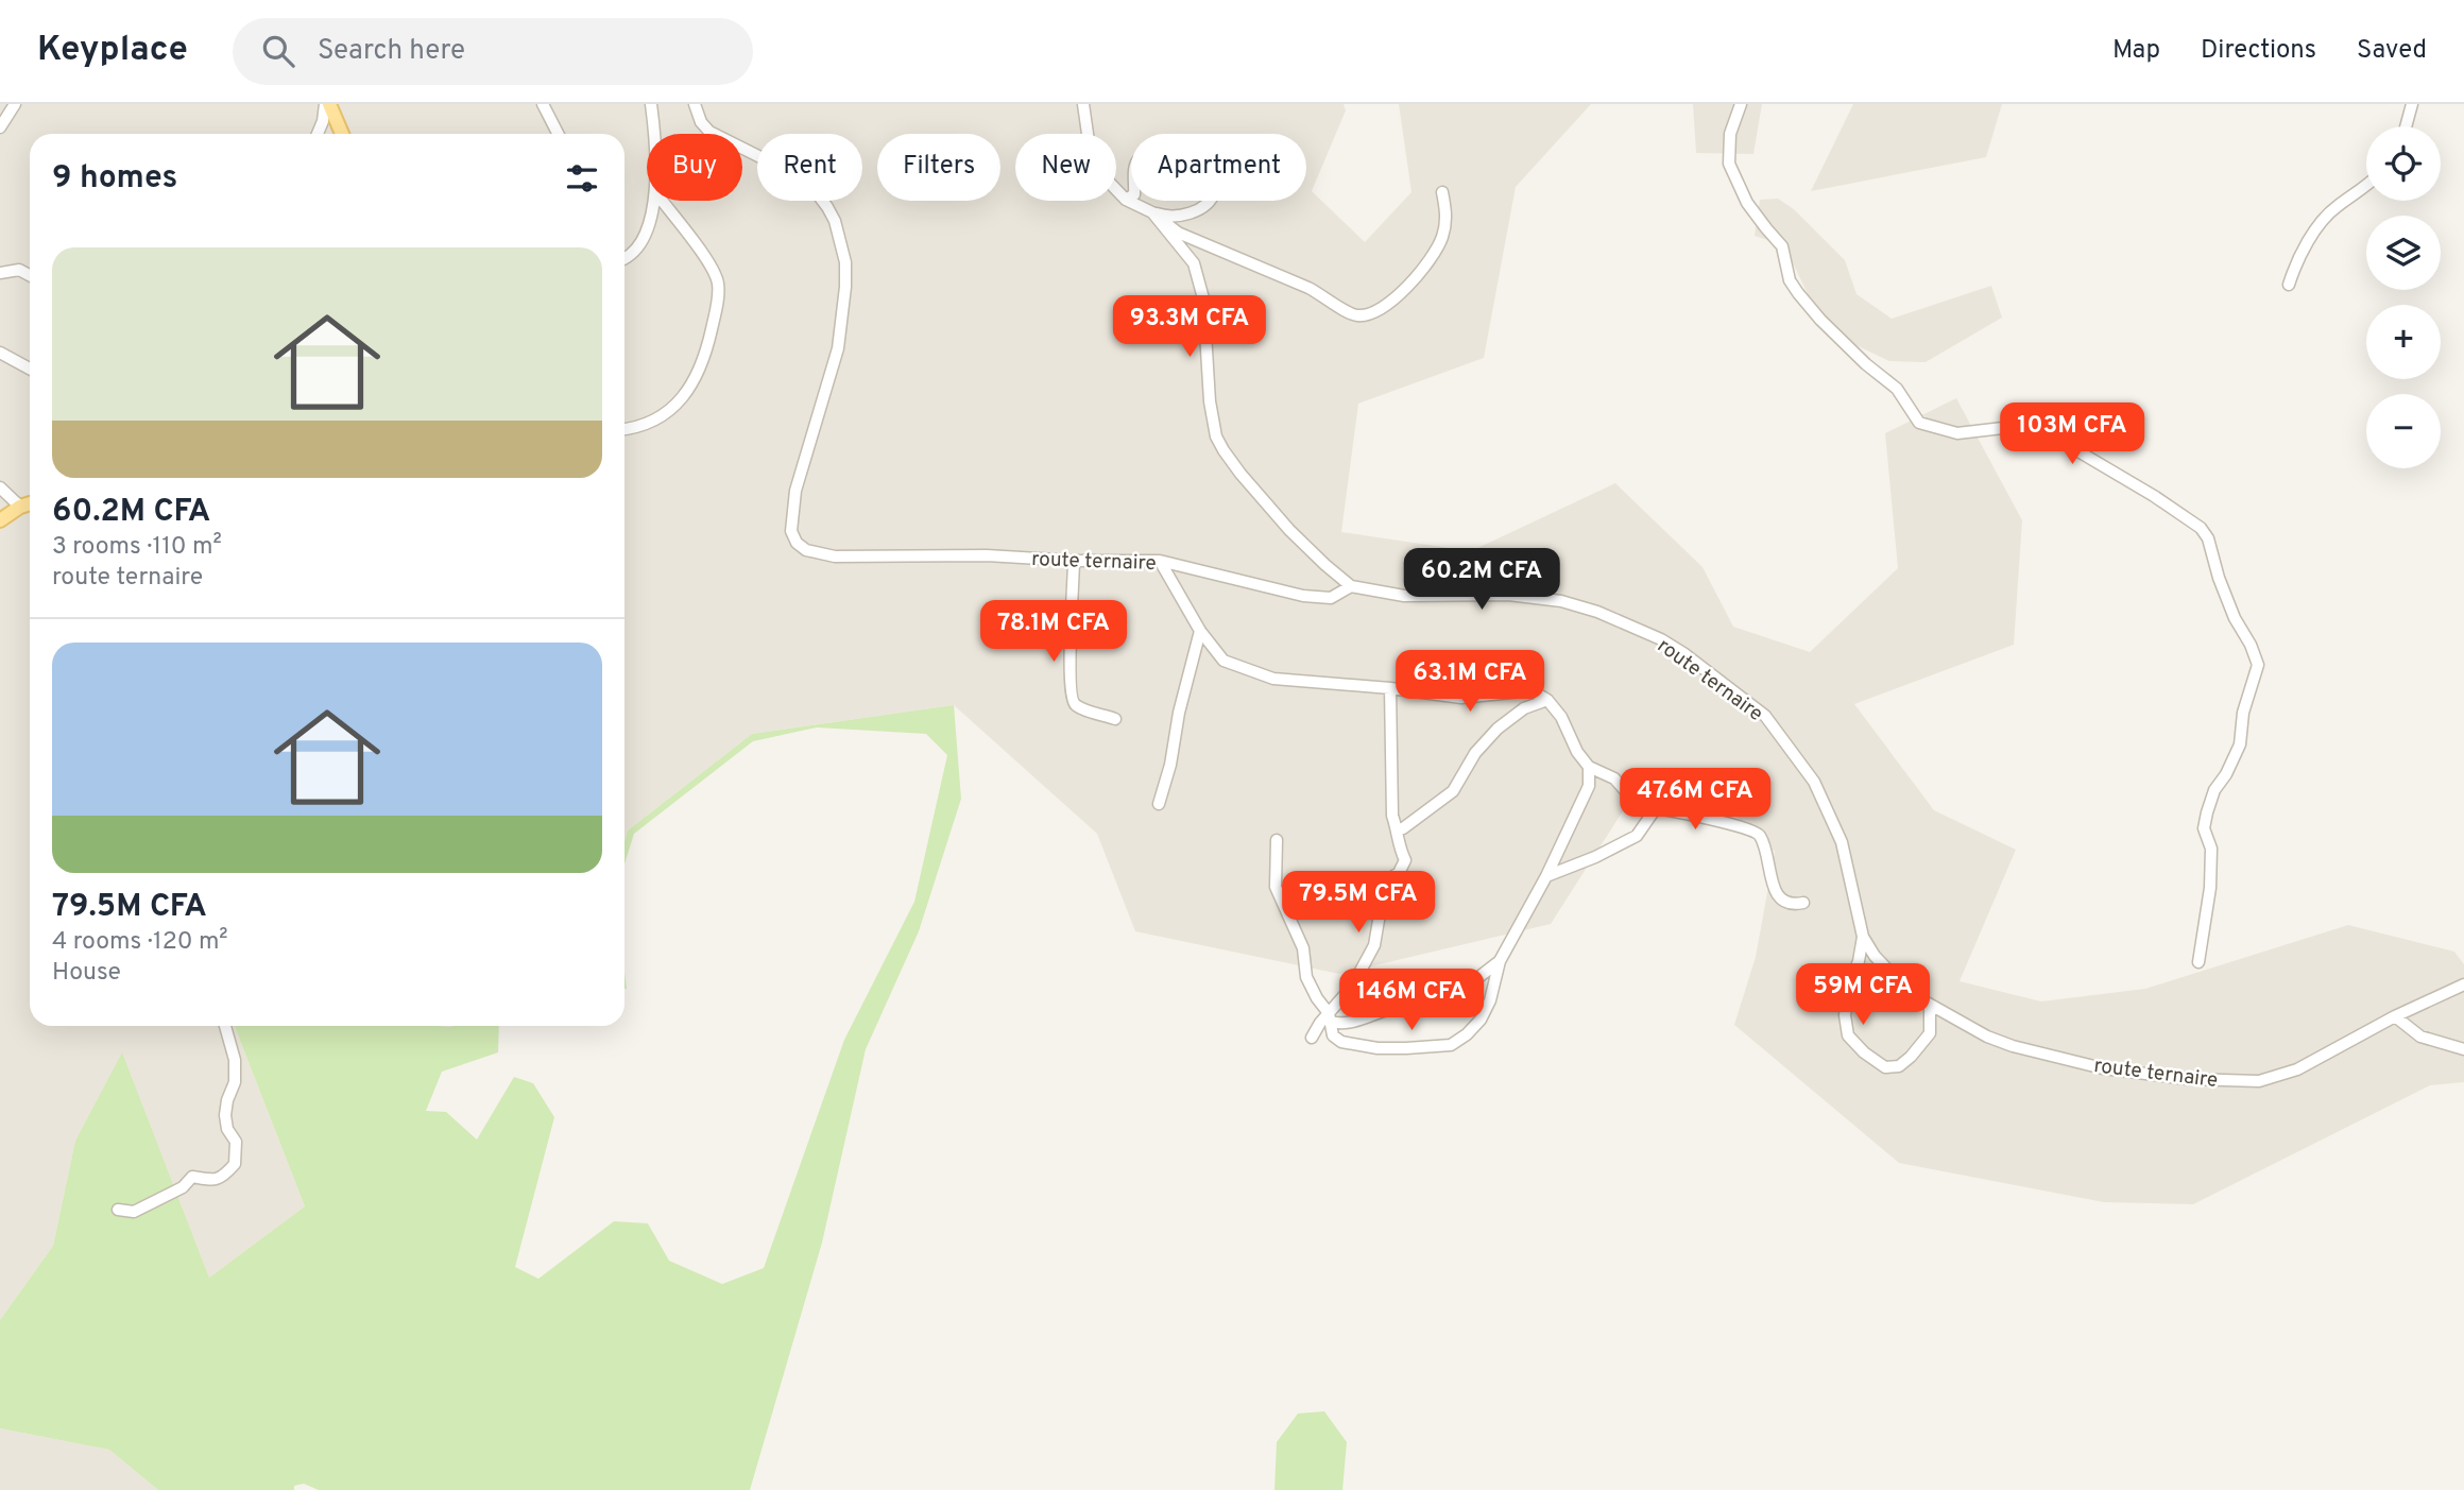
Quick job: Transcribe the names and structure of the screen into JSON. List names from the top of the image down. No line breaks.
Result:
{"streets":{"street":["route ternaire"]},"page":{"header":"Keyplace","search":"Search here","nav":["Map","Directions","Saved"],"map_buttons":["+","−"],"chip":["Buy","Rent","Filters","New","Apartment"],"heading":"9 homes","list":[{"name":"60.2M CFA","note":"3 rooms · 110 m² · route ternaire"},{"name":"79.5M CFA","note":"4 rooms · 120 m² · House"}],"price":["93.3M CFA","103M CFA","60.2M CFA","78.1M CFA","63.1M CFA","47.6M CFA","79.5M CFA","59M CFA","146M CFA"]}}
